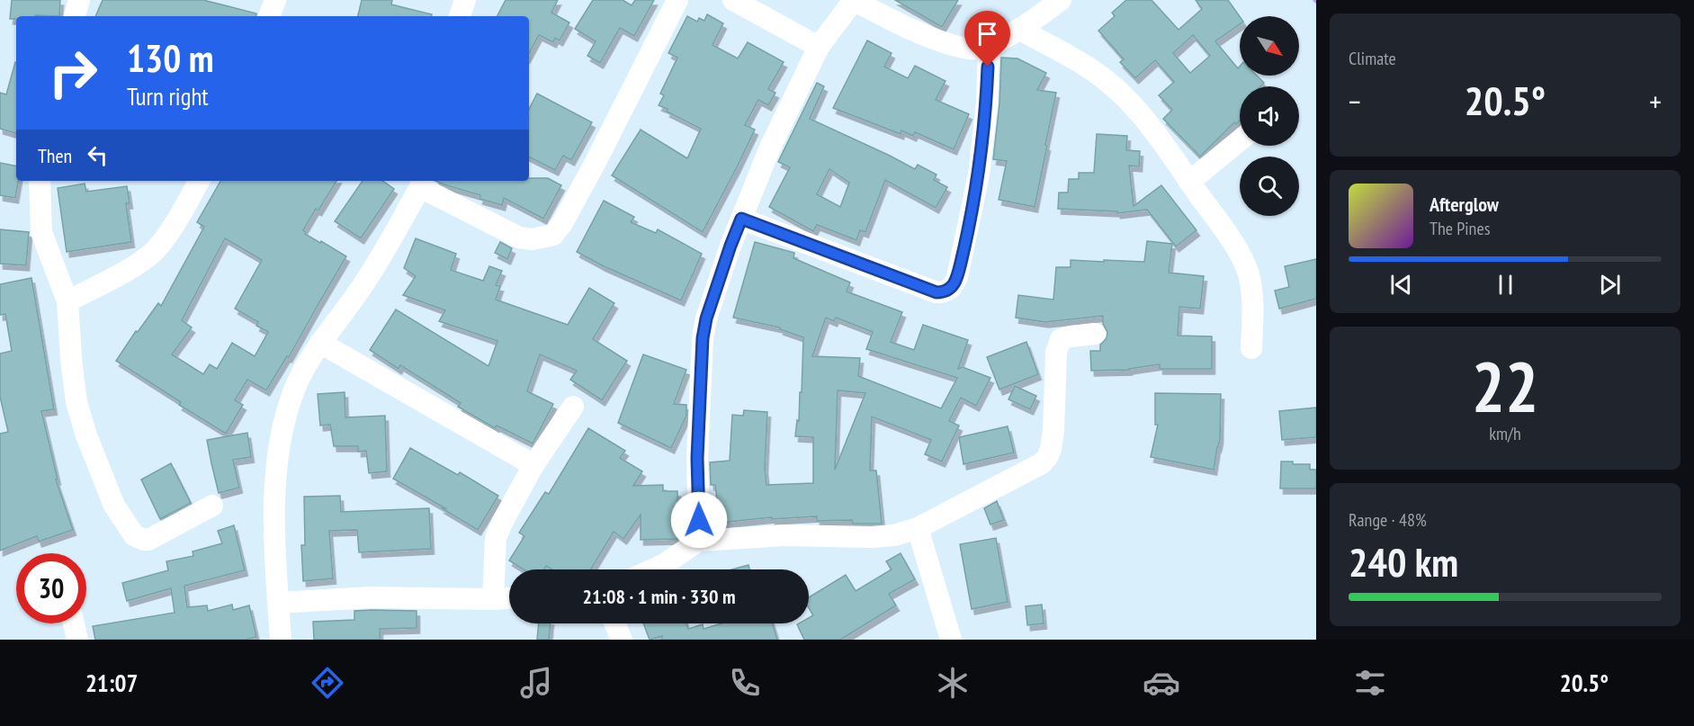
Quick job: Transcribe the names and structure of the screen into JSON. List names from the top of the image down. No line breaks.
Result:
{"north":"bottom right","page":{"tile":["Climate",["22","km/h"],["Range · 48%","240 km"]],"turn":["130 m","Turn right"],"heat":["−","20.5°","+"],"then":"Then","song":["Afterglow","The Pines"],"limit":"30","trip":"21:08 · 1 min · 330 m","tabs":["21:07","20.5°"]}}
